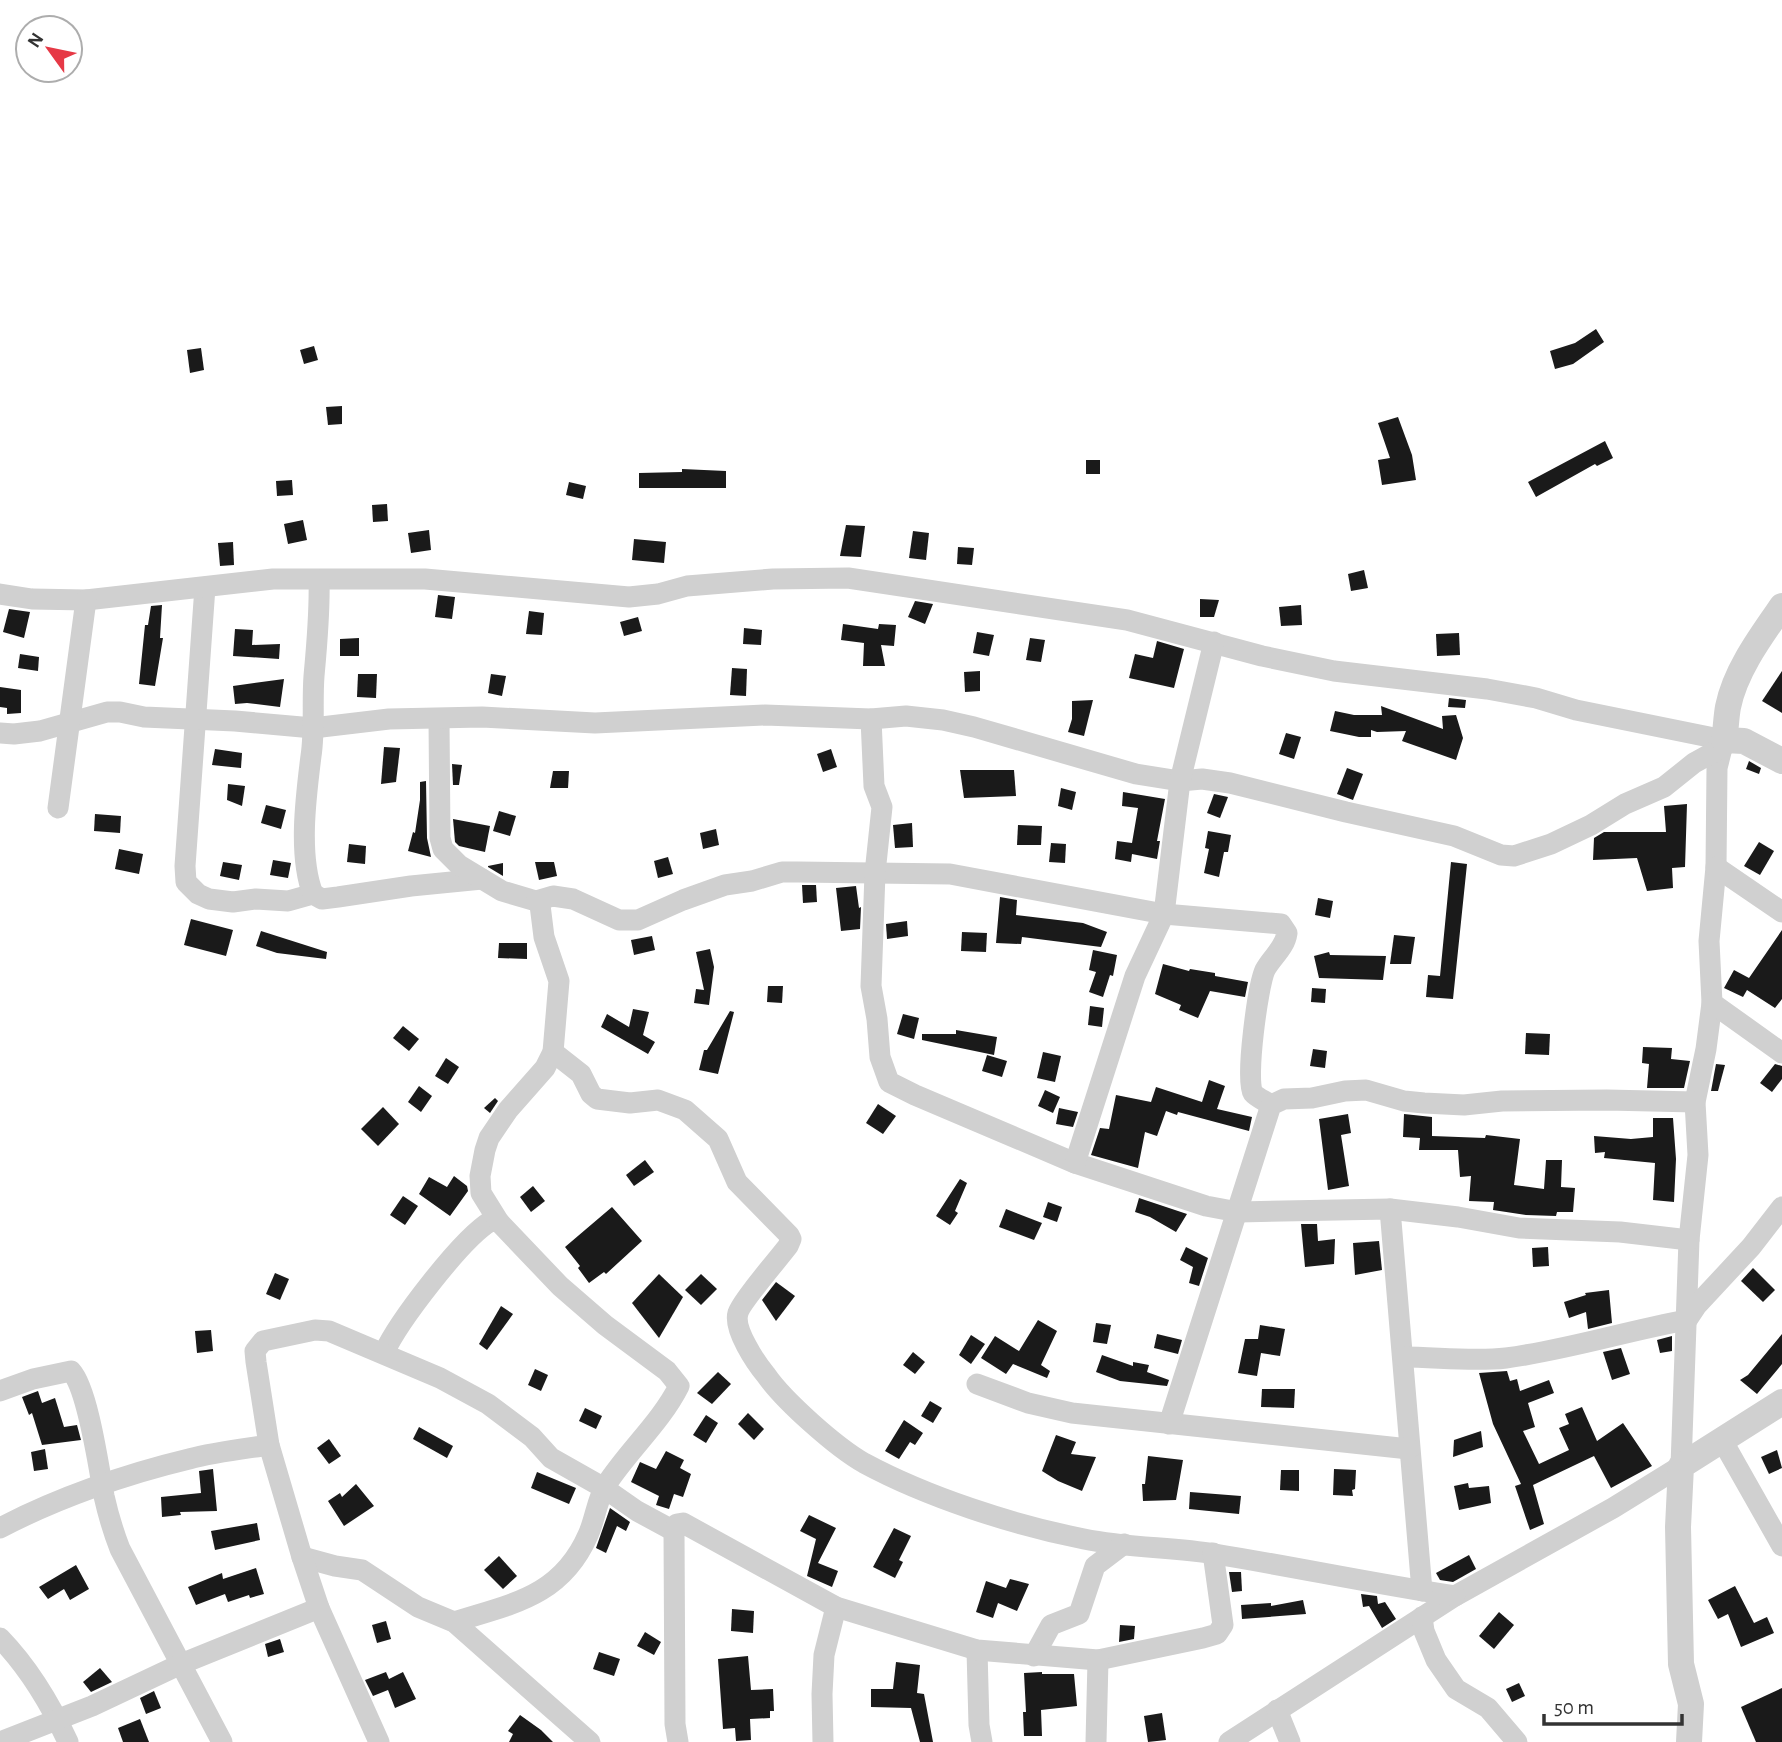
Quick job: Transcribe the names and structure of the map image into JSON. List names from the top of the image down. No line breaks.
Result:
{"scale_bar":"50 m","north":"top left"}
